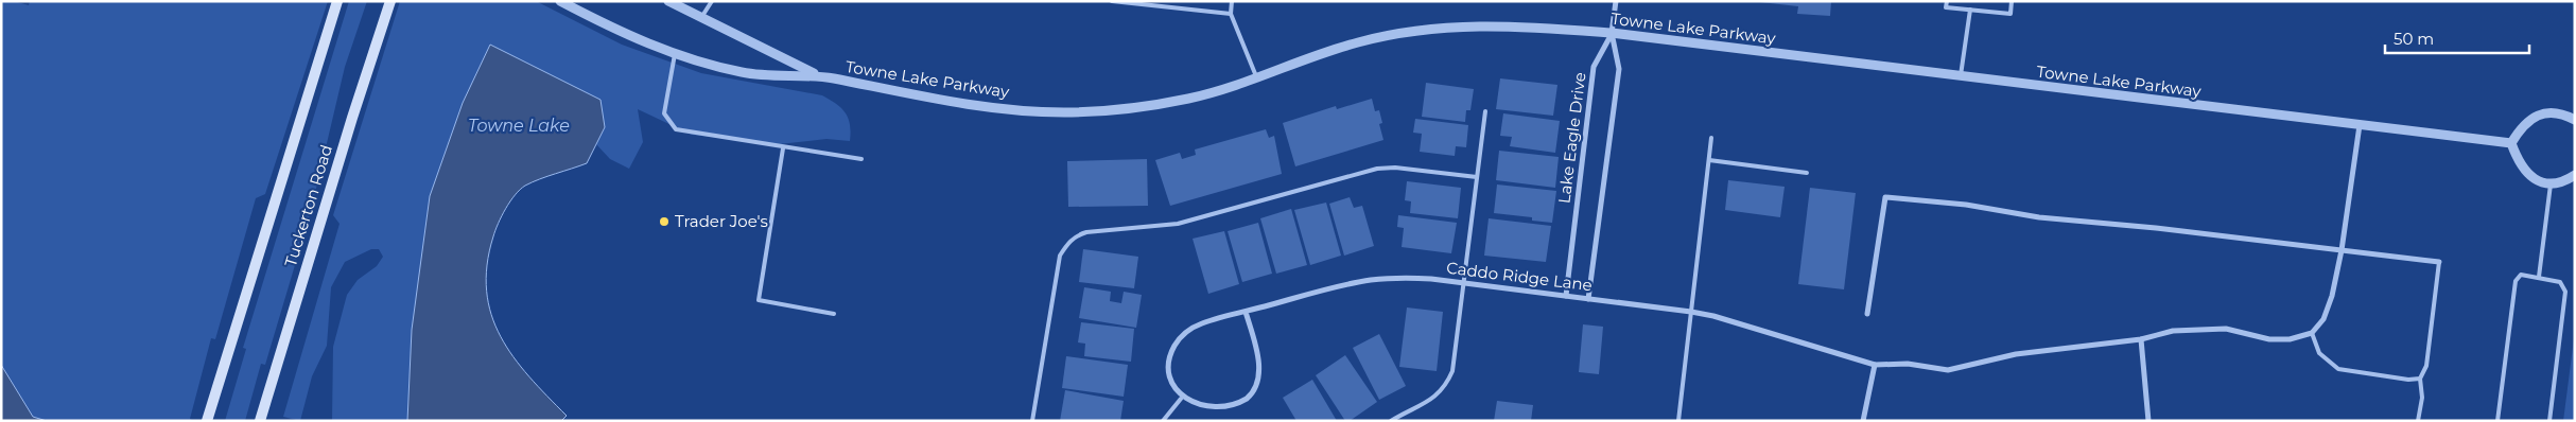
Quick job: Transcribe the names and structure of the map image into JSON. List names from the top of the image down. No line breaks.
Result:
{"streets":{"main road":["Tuckerton Road"],"street":["Towne Lake Parkway","Lake Eagle Drive","Caddo Ridge Lane"]},"crossings":[["Towne Lake Parkway","Lake Eagle Drive"],["Lake Eagle Drive","Caddo Ridge Lane"]],"water":["Towne Lake"],"places":["Trader Joe's"],"scale_bar":"50 m"}
